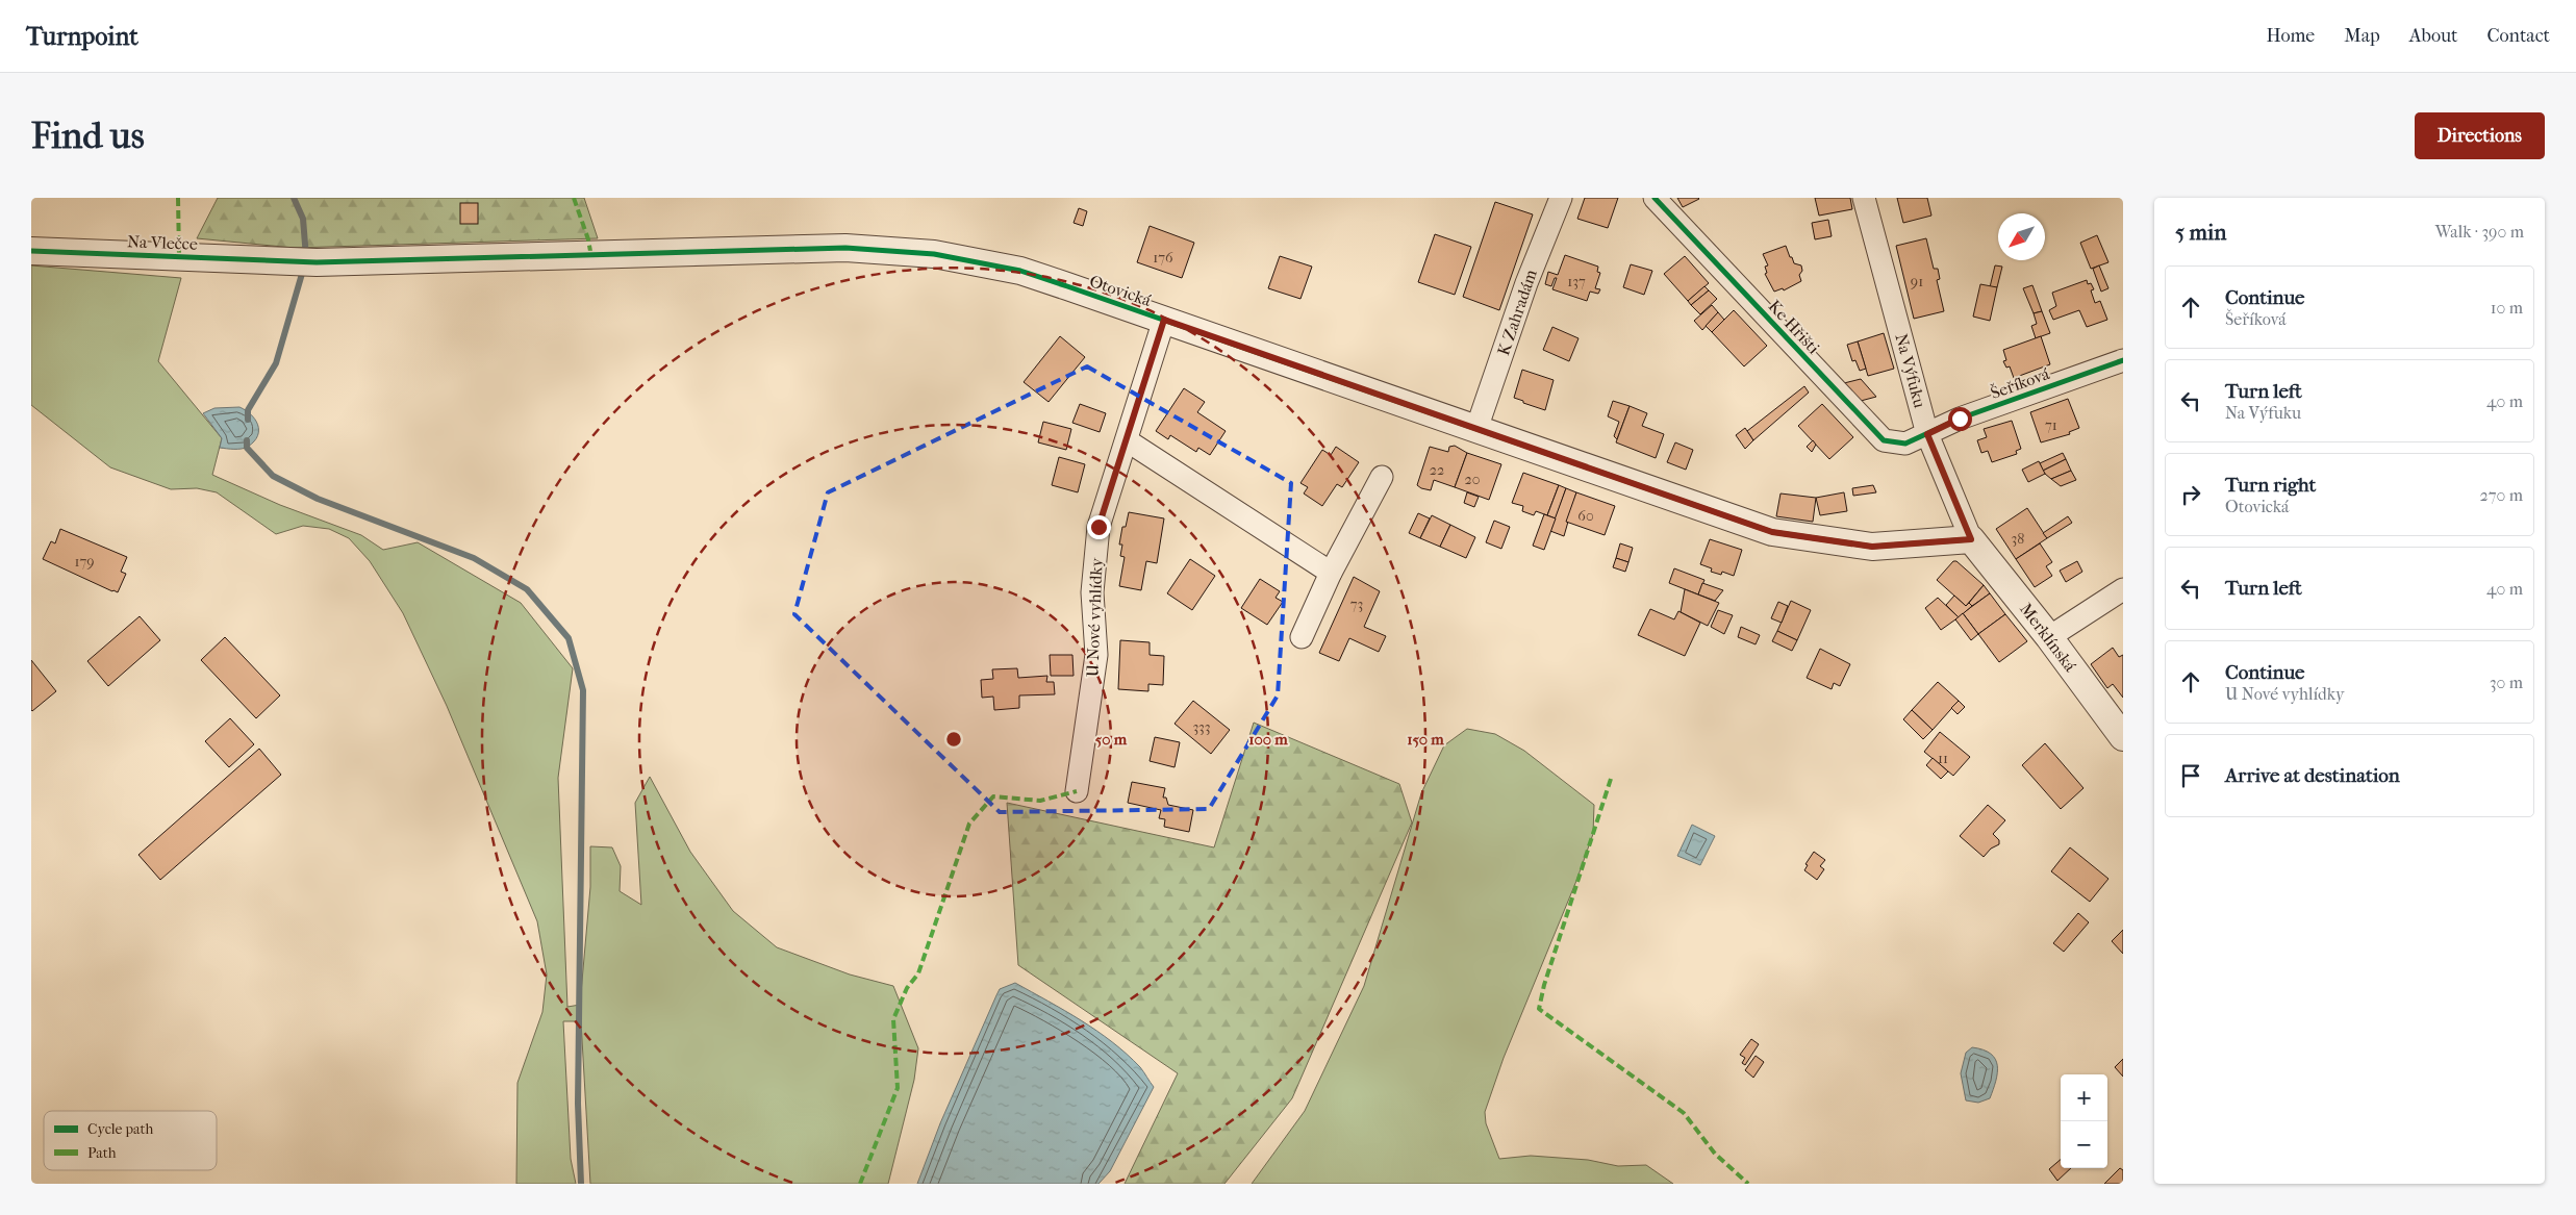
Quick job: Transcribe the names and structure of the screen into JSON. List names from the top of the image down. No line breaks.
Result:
{"streets":{"street":["Na Vlečce","Otovická","K Zahradám","Ke Hřišti","Na Výfuku","Šeříková","U Nové vyhlídky","Merklínská"]},"crossings":[["Na Vlečce","Otovická"],["Otovická","K Zahradám"],["Otovická","Na Výfuku"],["Otovická","U Nové vyhlídky"],["Otovická","Merklínská"],["Ke Hřišti","Na Výfuku"],["Ke Hřišti","Šeříková"],["Na Výfuku","Šeříková"],["Na Výfuku","Merklínská"]],"house_numbers":["176","137","91","71","22","20","60","38","179","73","333","11"],"legend":["Cycle path","Path"],"north":"bottom left","page":{"header":"Turnpoint","nav":["Home","Map","About","Contact"],"buttons":"Directions","title":"Find us","heading":["5 min","Walk · 390 m"],"list":[["Continue","Šeříková","10 m"],["Turn left","Na Výfuku","40 m"],["Turn right","Otovická","270 m"],["Turn left","40 m"],["Continue","U Nové vyhlídky","30 m"],"Arrive at destination"],"map_buttons":["+","−"]},"rings":["50 m","100 m","150 m"]}
